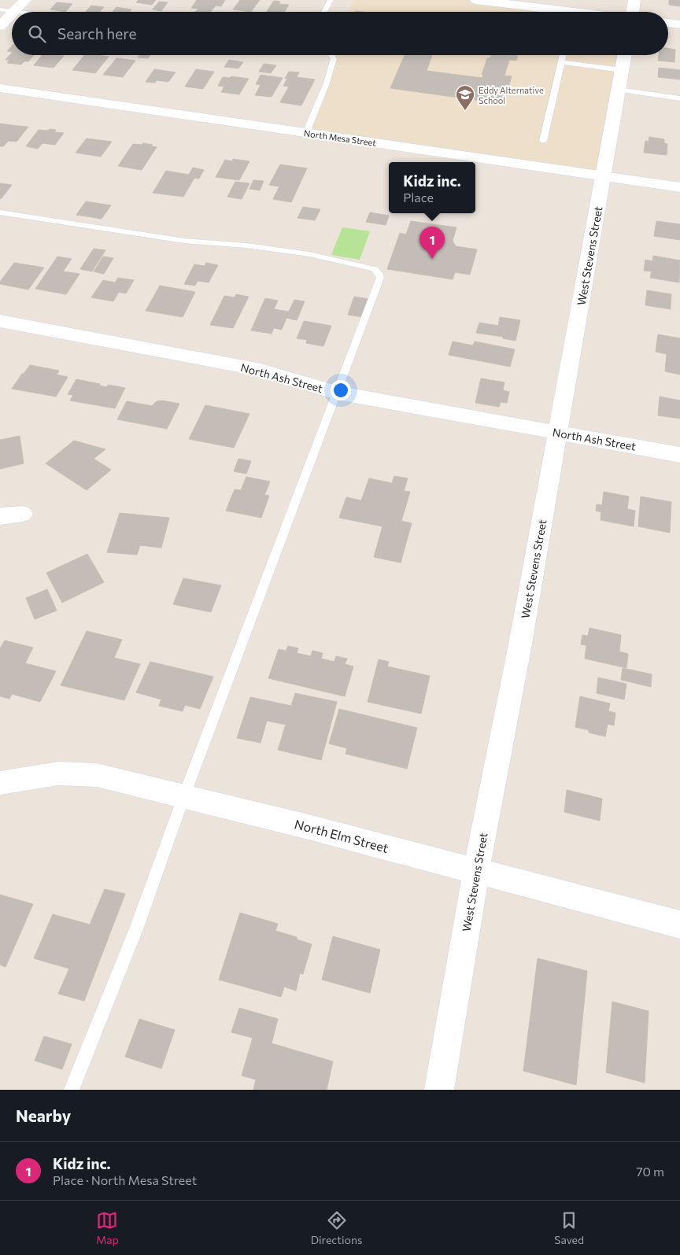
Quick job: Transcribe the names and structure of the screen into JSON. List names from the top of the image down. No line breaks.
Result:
{"streets":{"street":["North Mesa Street","West Stevens Street","North Ash Street","North Elm Street"]},"crossings":[["North Mesa Street","West Stevens Street"],["West Stevens Street","North Ash Street"],["West Stevens Street","North Elm Street"]],"places":{"school or university":["Eddy Alternative School"]},"page":{"search":"Search here","popup":["Kidz inc.","Place"],"pins":"1","heading":"Nearby","list":[{"mark":"1","name":"Kidz inc.","note":"Place · North Mesa Street","value":"70 m"}],"nav":["Map","Directions","Saved"]}}
